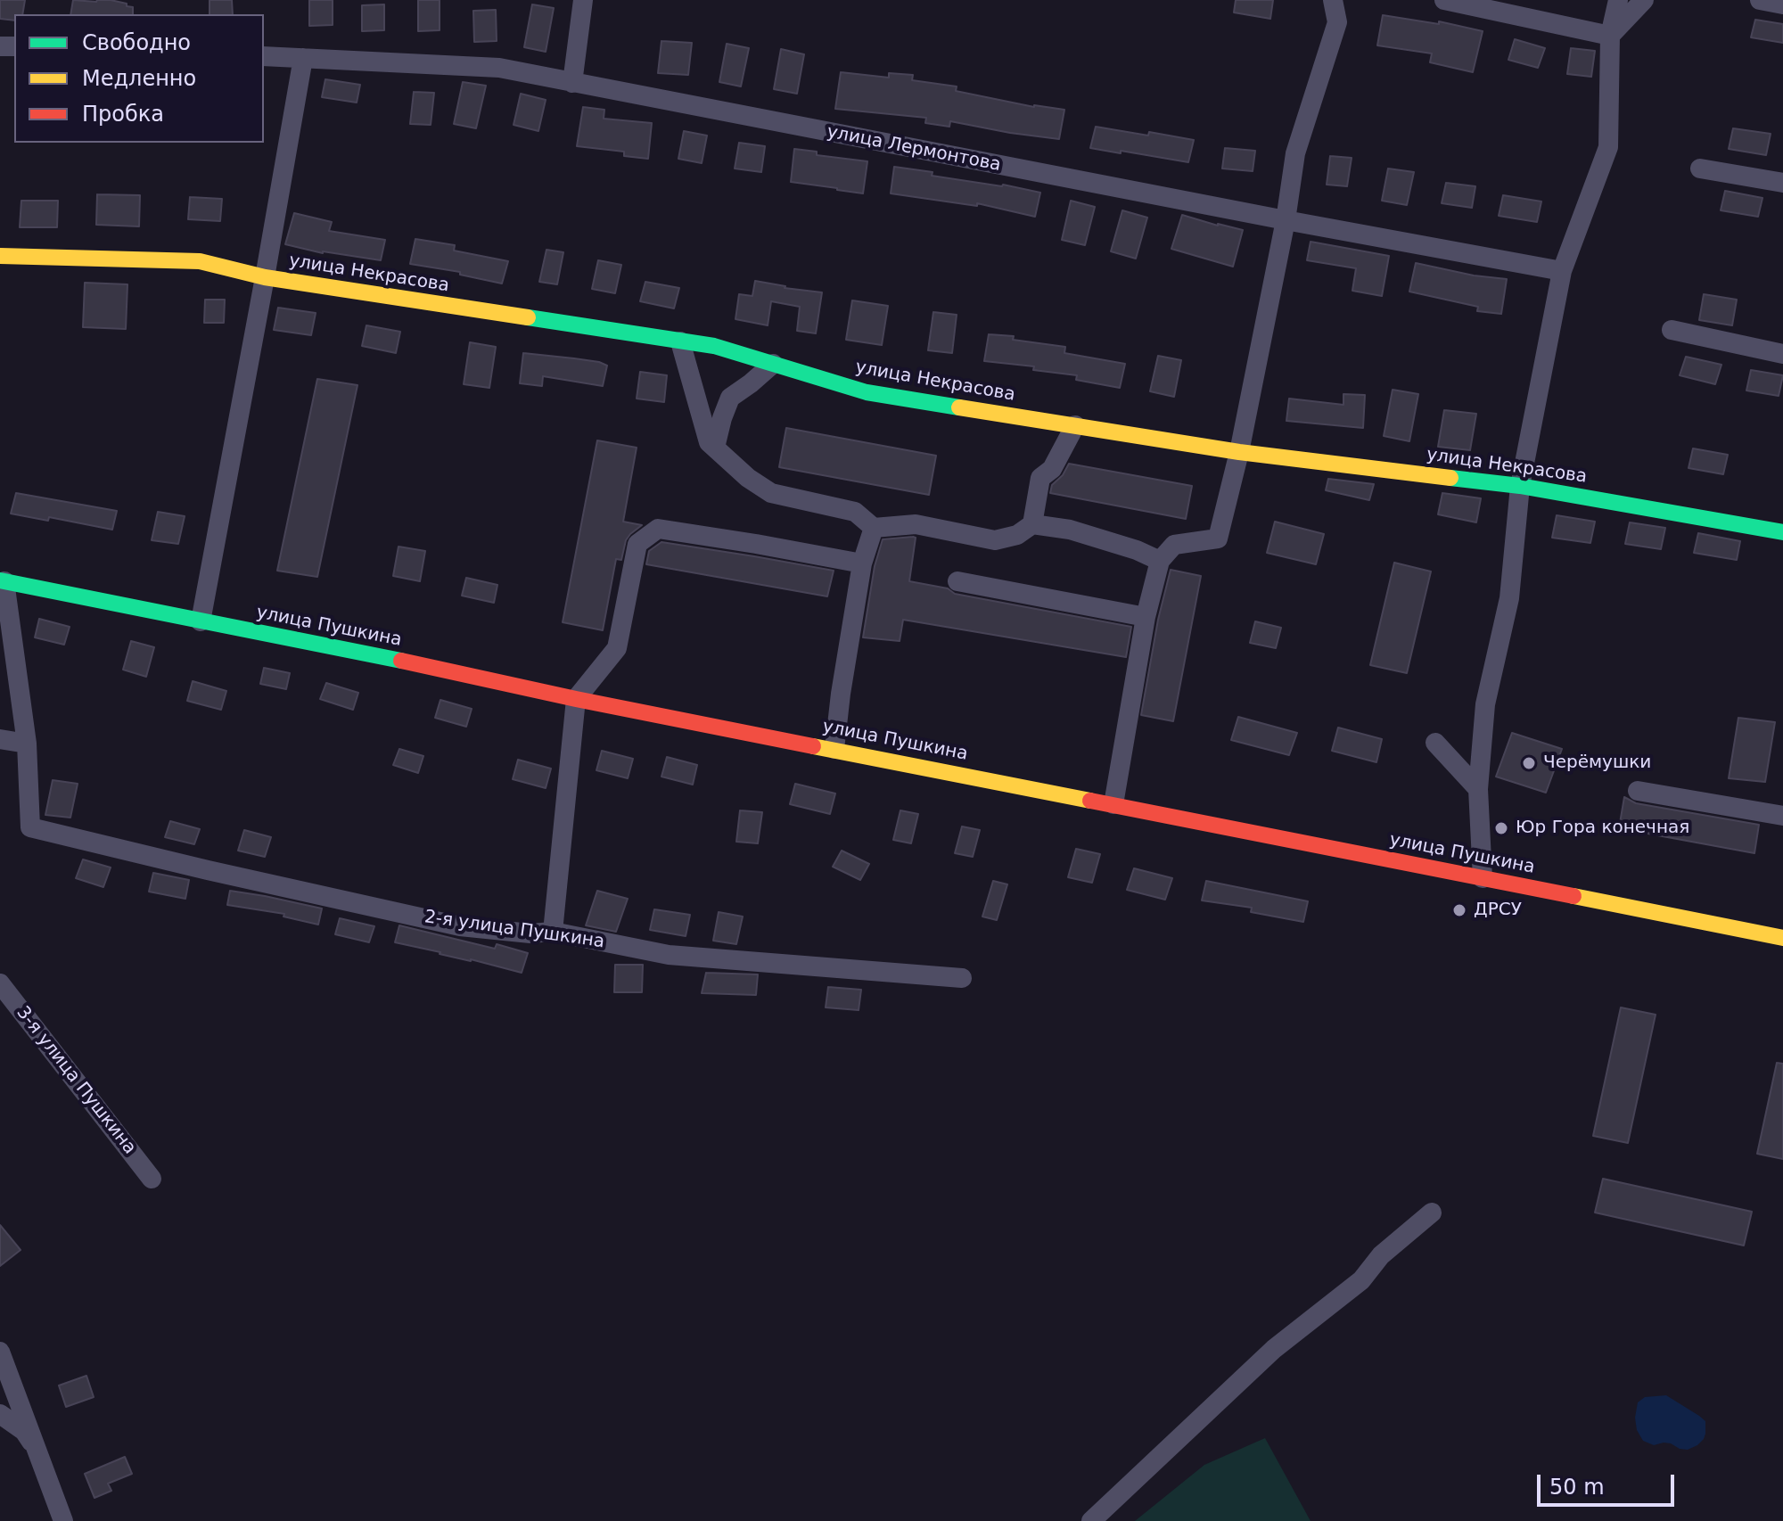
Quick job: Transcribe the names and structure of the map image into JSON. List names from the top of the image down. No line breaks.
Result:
{"streets":{"main road":["улица Некрасова","улица Пушкина"],"street":["улица Лермонтова","2-я улица Пушкина","3-я улица Пушкина"]},"crossings":[["улица Пушкина","2-я улица Пушкина"]],"places":["Черёмушки","Юр Гора конечная","ДРСУ"],"legend":["Свободно","Медленно","Пробка"],"scale_bar":"50 m"}
